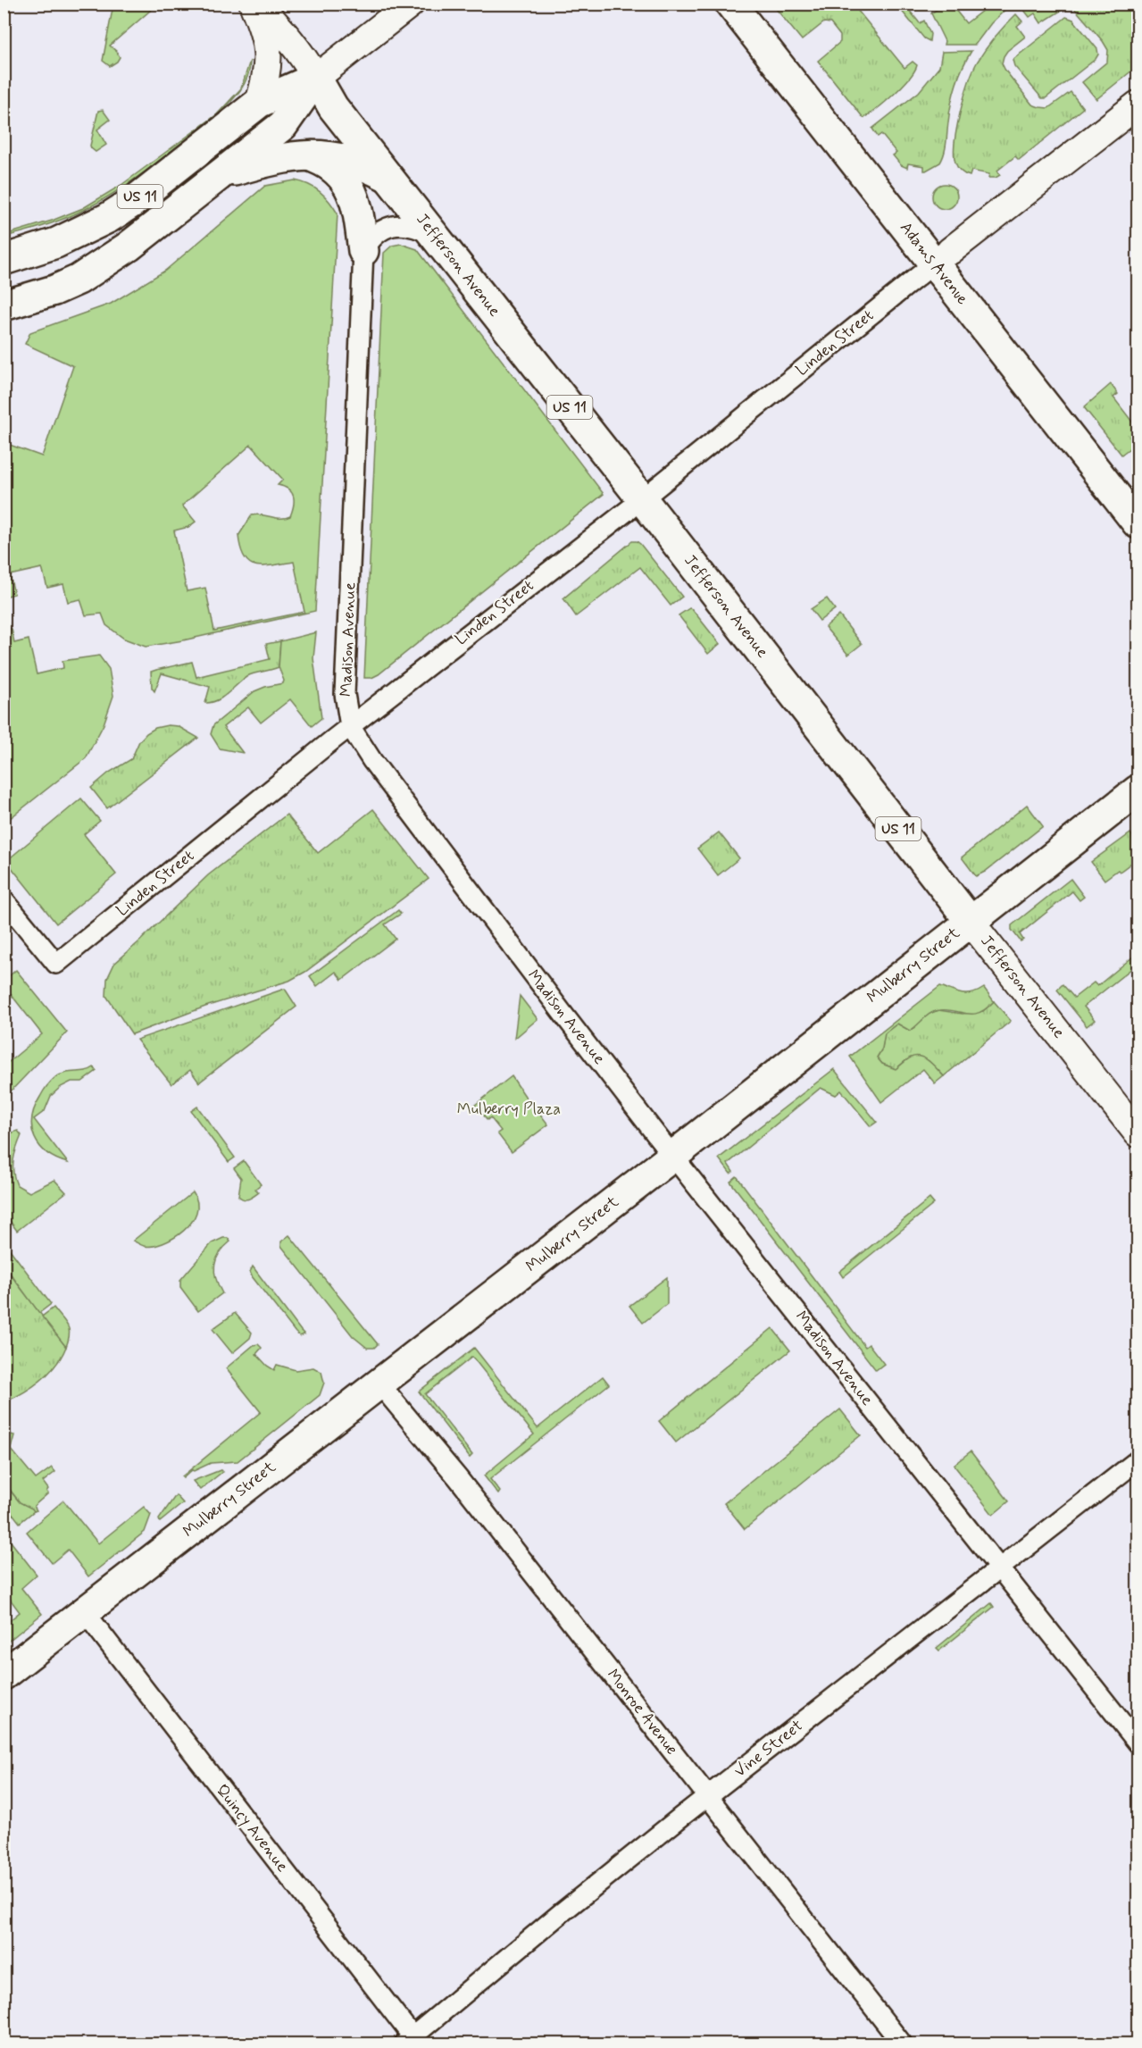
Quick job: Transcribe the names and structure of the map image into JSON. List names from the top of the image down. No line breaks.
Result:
{"streets":{"main road":["US 11","Adams Avenue","Jefferson Avenue","Linden Street","Mulberry Street"],"street":["Madison Avenue","Monroe Avenue","Vine Street","Quincy Avenue"]},"crossings":[["US 11","Jefferson Avenue"],["Adams Avenue","Linden Street"],["Jefferson Avenue","Linden Street"],["Jefferson Avenue","Mulberry Street"],["Linden Street","Madison Avenue"],["Madison Avenue","Mulberry Street"],["Madison Avenue","Vine Street"],["Mulberry Street","Monroe Avenue"],["Mulberry Street","Quincy Avenue"],["Monroe Avenue","Vine Street"],["Vine Street","Quincy Avenue"]],"parks":["Mulberry Plaza"]}
